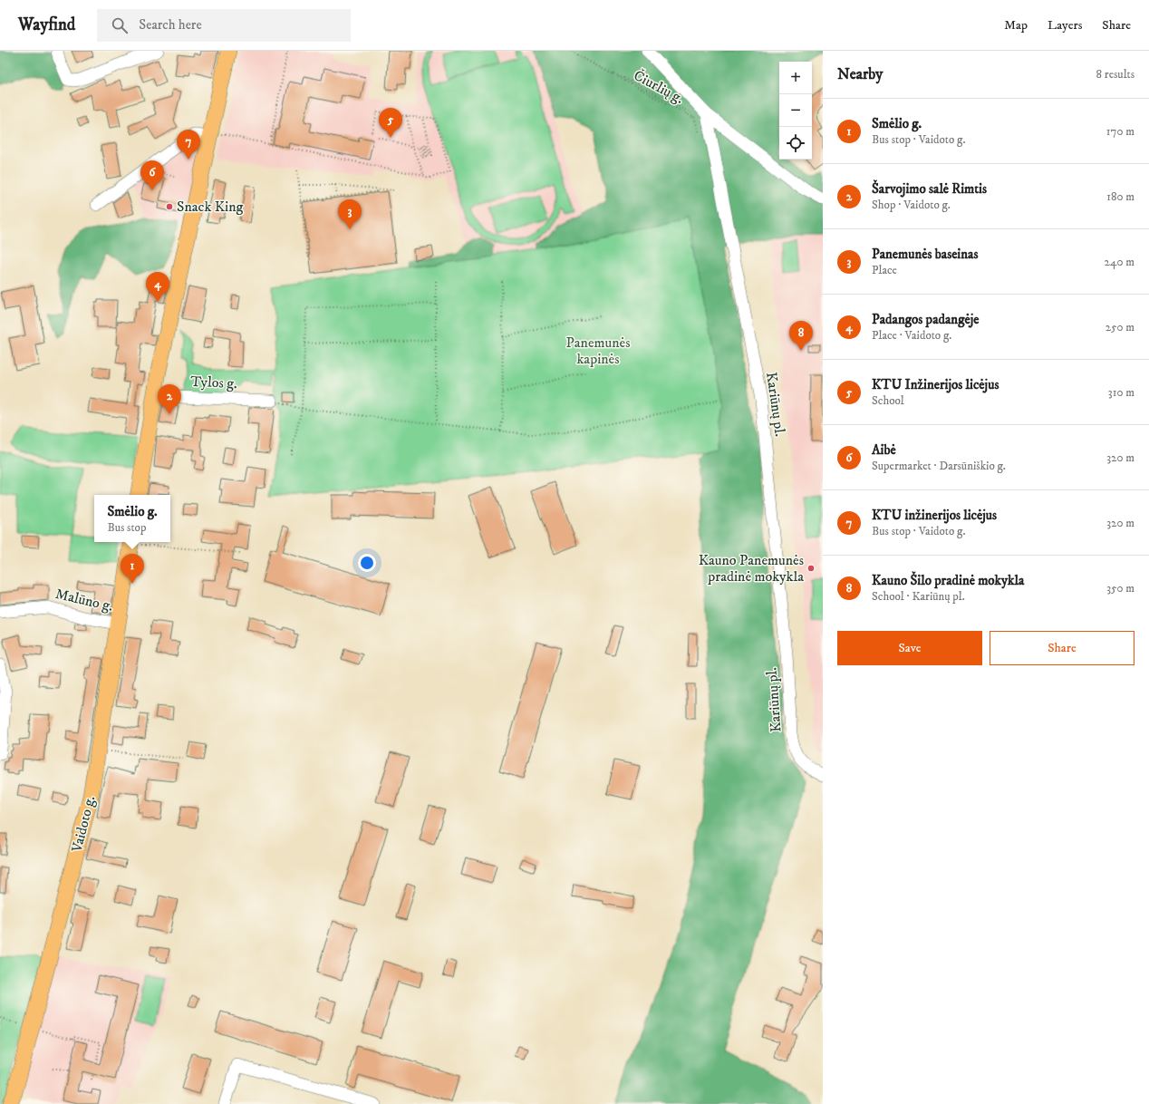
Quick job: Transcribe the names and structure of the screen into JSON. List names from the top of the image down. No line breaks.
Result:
{"streets":{"main road":["Vaidoto g."],"street":["Tylos g.","Kariūnų pl.","Malūno g."],"path":["Čiurlių g."]},"crossings":[["Malūno g.","Vaidoto g."]],"parks":["Panemunės kapinės"],"places":["Snack King","Kauno Panemunės pradinė mokykla"],"page":{"header":"Wayfind","search":"Search here","nav":["Map","Layers","Share"],"heading":["Nearby","8 results"],"map_buttons":["+","−"],"list":[{"mark":"1","name":"Smėlio g.","note":"Bus stop · Vaidoto g.","value":"170 m"},{"mark":"2","name":"Šarvojimo salė Rimtis","note":"Shop · Vaidoto g.","value":"180 m"},{"mark":"3","name":"Panemunės baseinas","note":"Place","value":"240 m"},{"mark":"4","name":"Padangos padangėje","note":"Place · Vaidoto g.","value":"250 m"},{"mark":"5","name":"KTU Inžinerijos licėjus","note":"School","value":"310 m"},{"mark":"6","name":"Aibė","note":"Supermarket · Darsūniškio g.","value":"320 m"},{"mark":"7","name":"KTU inžinerijos licėjus","note":"Bus stop · Vaidoto g.","value":"320 m"},{"mark":"8","name":"Kauno Šilo pradinė mokykla","note":"School · Kariūnų pl.","value":"350 m"}],"pins":["5","7","6","3","4","8","2","1"],"popup":["Smėlio g.","Bus stop"],"buttons":["Save","Share"]}}
